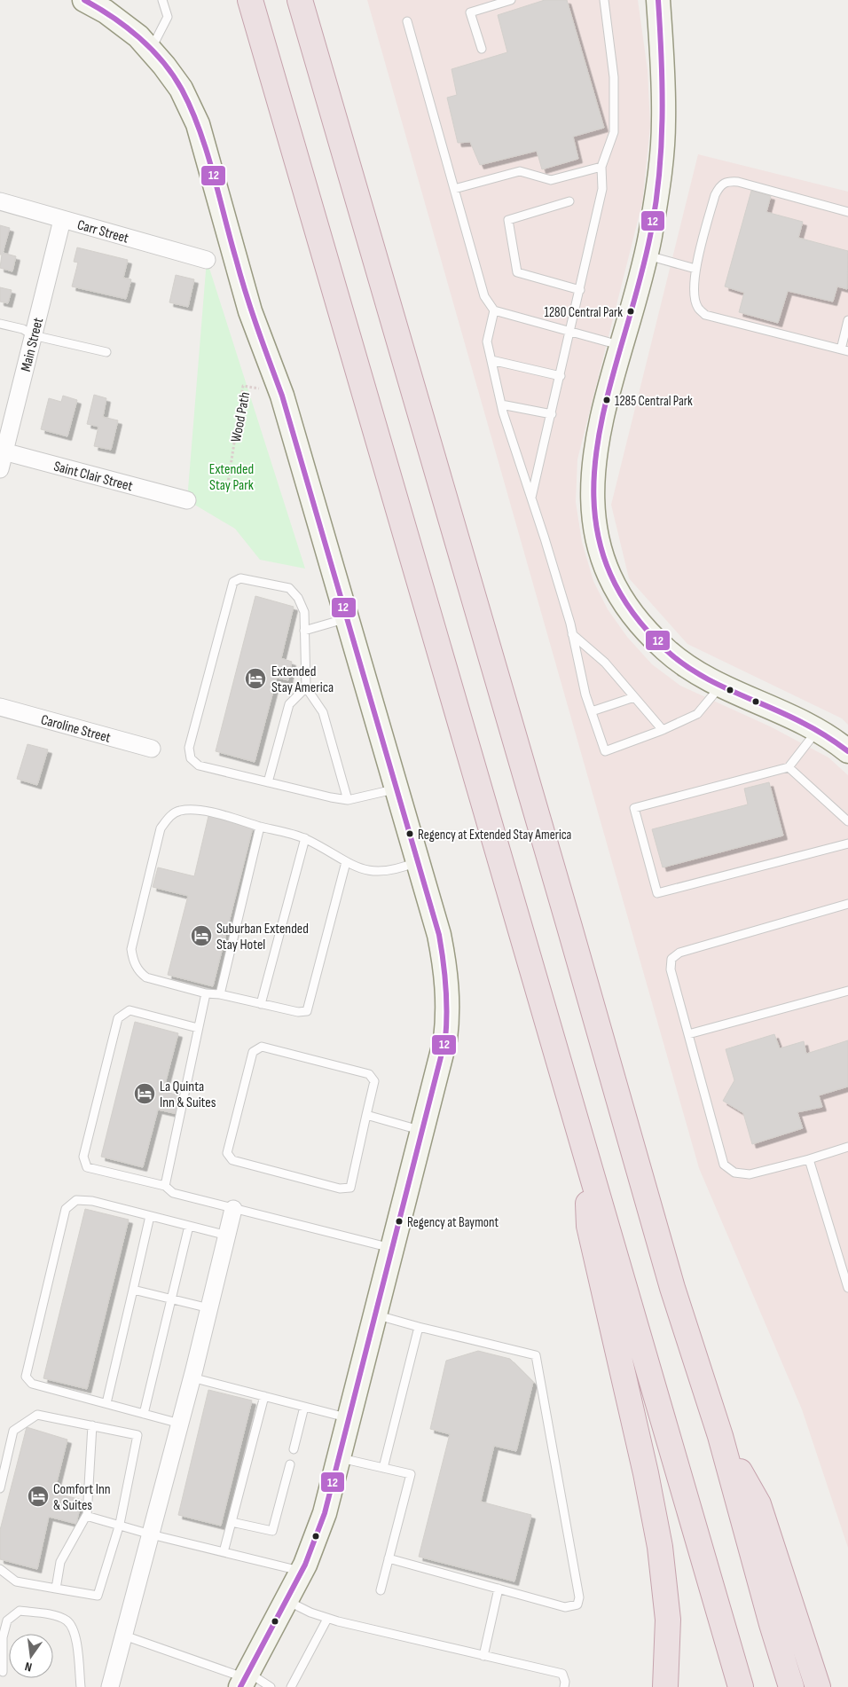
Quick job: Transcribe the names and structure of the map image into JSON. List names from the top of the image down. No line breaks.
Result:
{"streets":{"street":["Carr Street","Main Street","Saint Clair Street","Caroline Street"],"path":["Wood Path"]},"crossings":[["Carr Street","Main Street"],["Main Street","Saint Clair Street"]],"parks":["Extended Stay Park"],"places":{"other":["1280 Central Park","1285 Central Park","Regency at Extended Stay America","Regency at Baymont"],"hotel":["Extended Stay America","Suburban Extended Stay Hotel","La Quinta Inn & Suites","Comfort Inn & Suites"]},"lines":["transit line 12"],"north":"bottom"}
